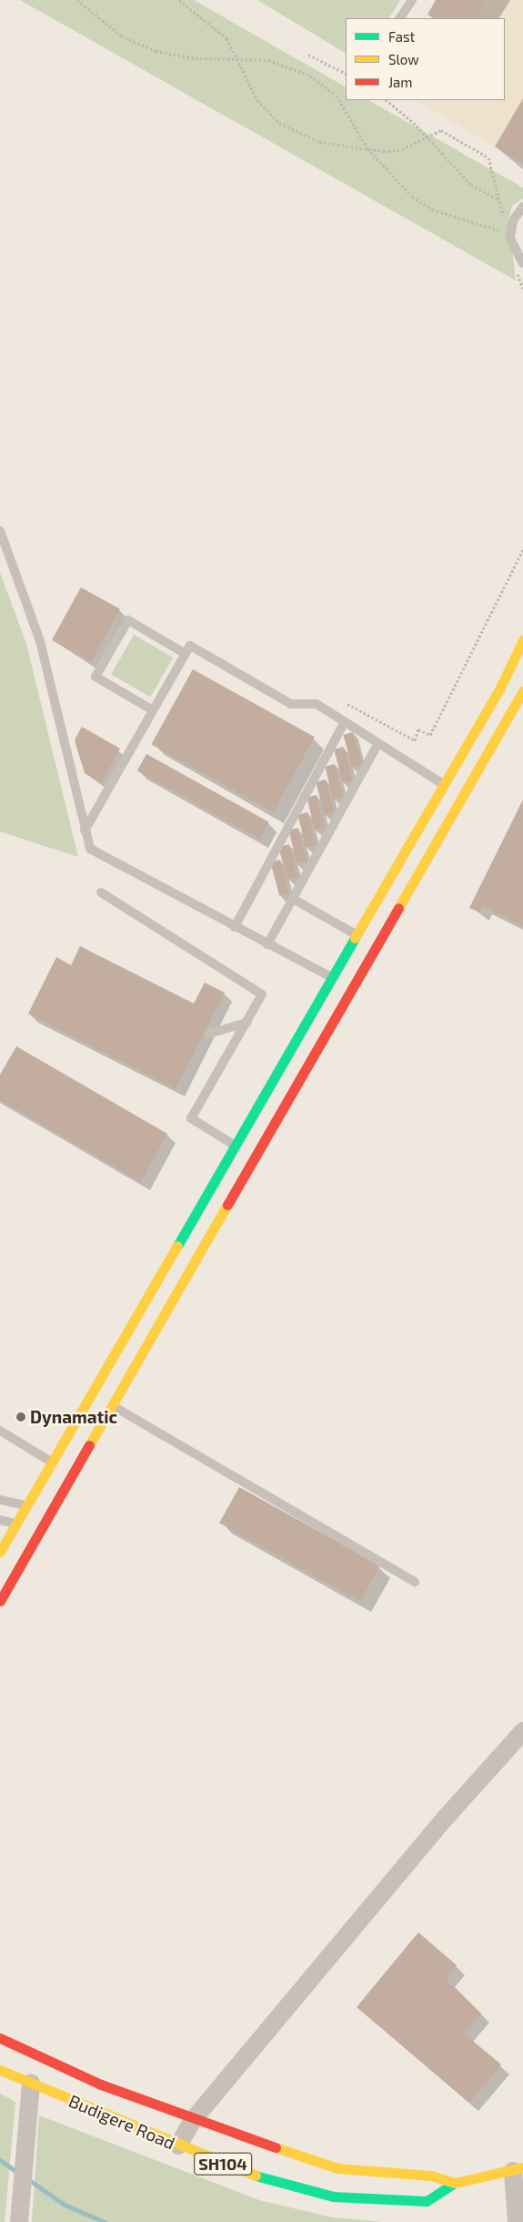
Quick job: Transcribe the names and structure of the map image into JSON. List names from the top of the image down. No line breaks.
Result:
{"streets":{"street":["Budigere Road","SH104"]},"places":["Dynamatic"],"legend":["Fast","Slow","Jam"]}
